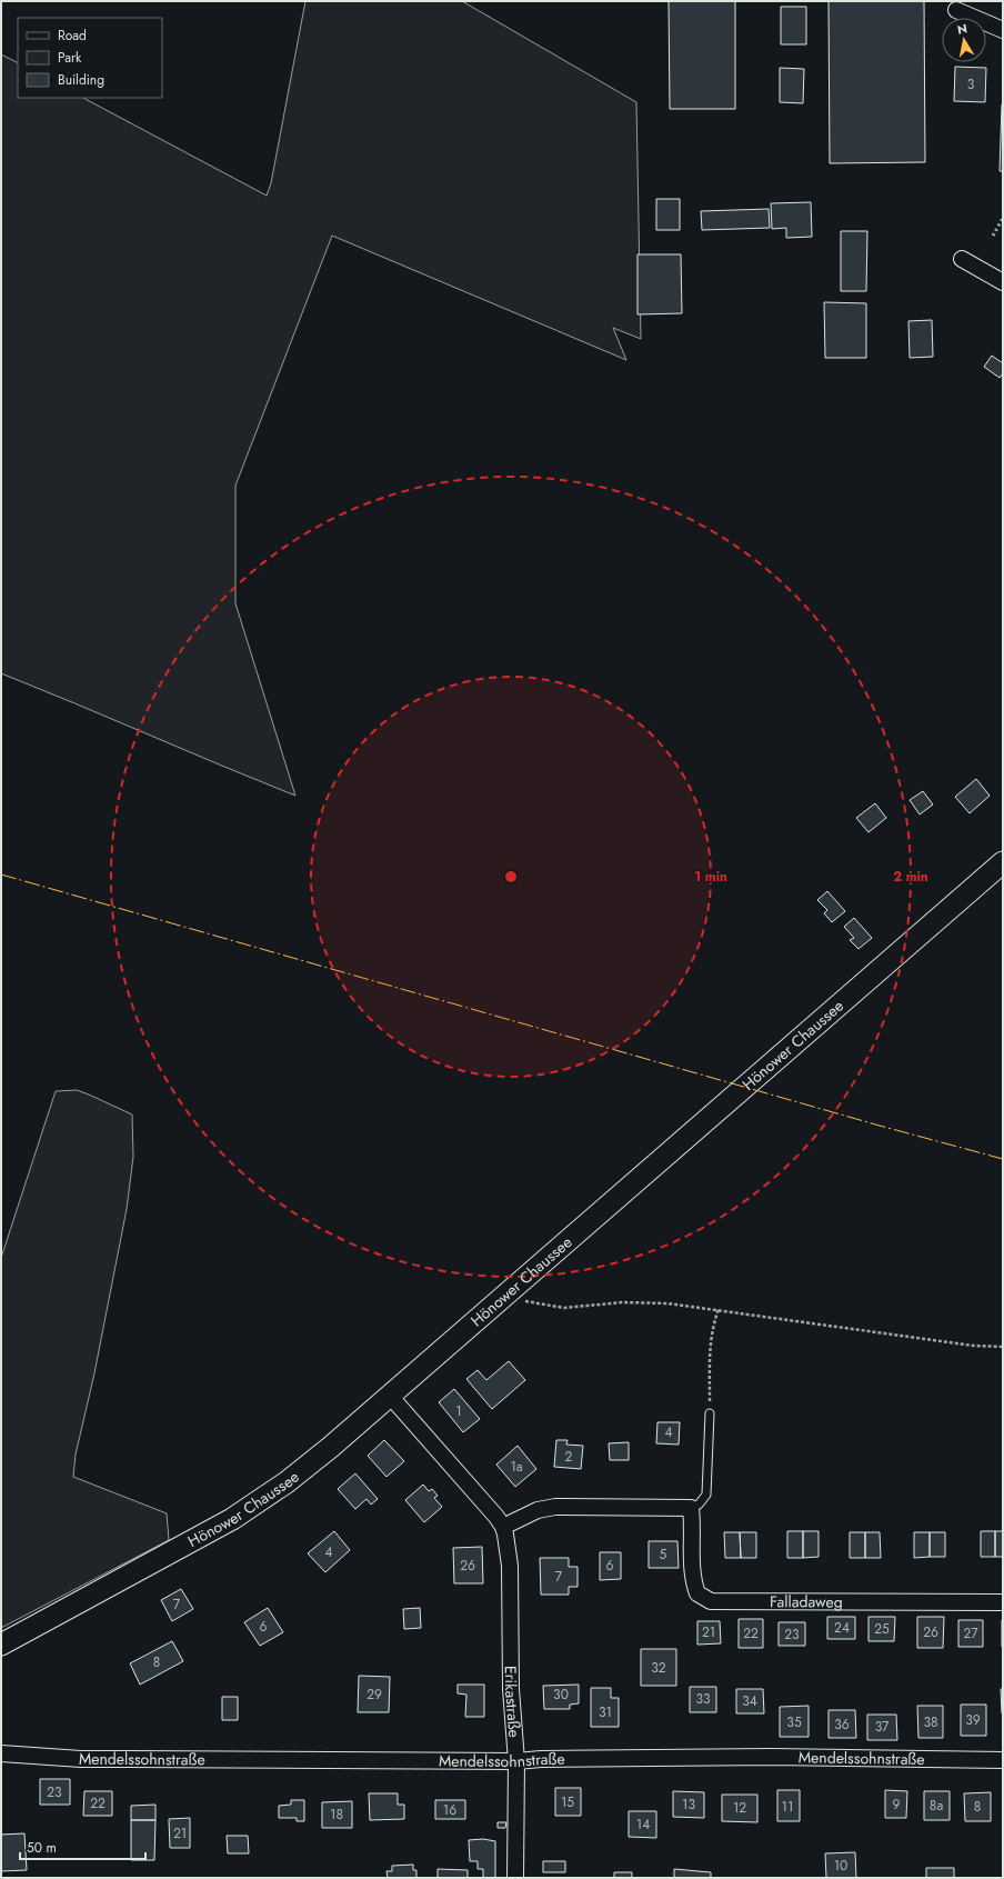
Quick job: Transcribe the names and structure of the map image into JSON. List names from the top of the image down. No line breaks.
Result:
{"streets":{"street":["Hönower Chaussee","Falladaweg","Erikastraße","Mendelssohnstraße"]},"crossings":[["Hönower Chaussee","Erikastraße"],["Erikastraße","Mendelssohnstraße"]],"house_numbers":["3","1","4","2","1a","4","5","26","6","7","7","6","24","25","21","26","22","27","23","8","32","29","30","33","34","31","39","35","38","36","37","23","15","22","13","9","8a","11","8","12","16","18","14","21","10"],"legend":["Road","Park","Building"],"scale_bar":"50 m","north":"top","rings":["1 min","2 min"]}
